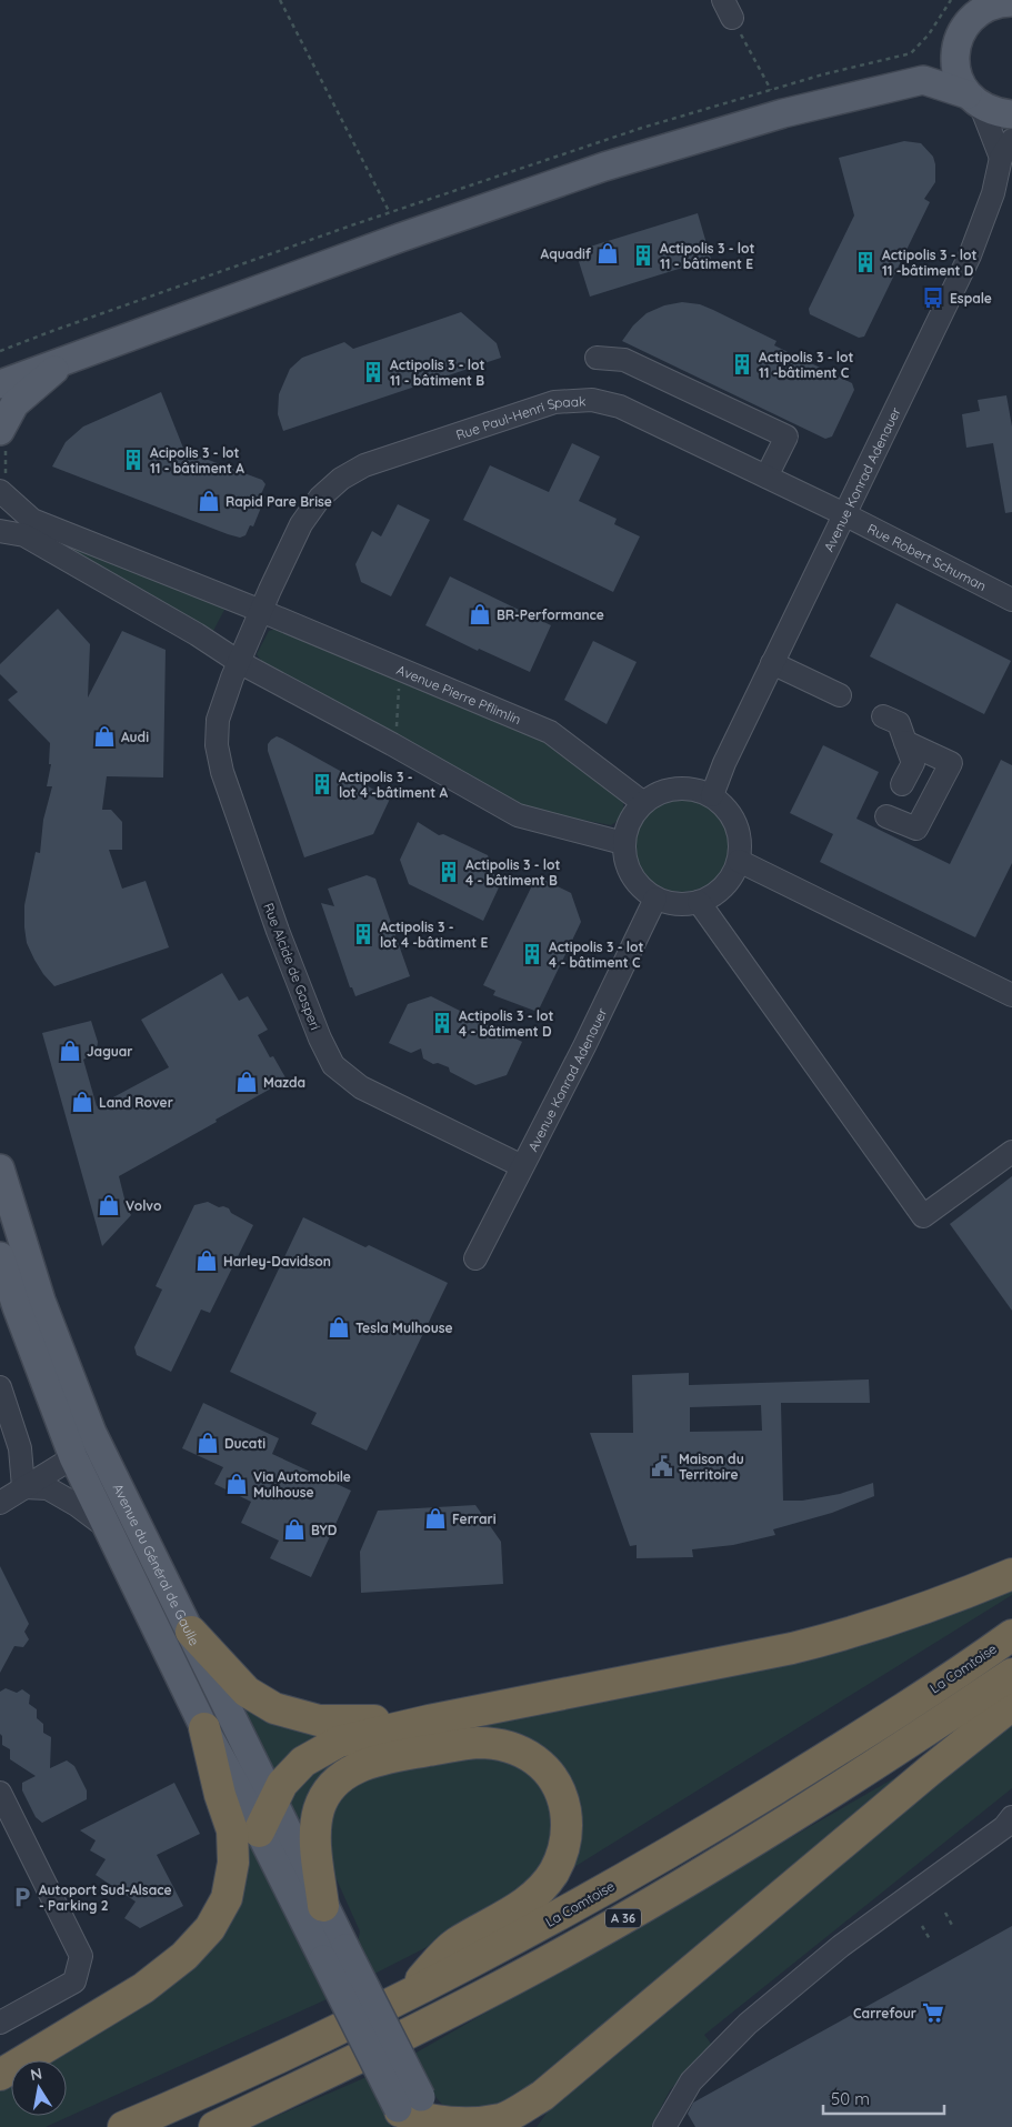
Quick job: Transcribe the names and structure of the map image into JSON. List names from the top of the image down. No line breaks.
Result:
{"streets":{"highway":["La Comtoise","A 36"],"main road":["Avenue du Général de Gaulle"],"street":["Rue Paul-Henri Spaak","Avenue Konrad Adenauer","Rue Robert Schuman","Avenue Pierre Pflimlin","Rue Alcide de Gasperi"]},"crossings":[["Rue Paul-Henri Spaak","Avenue Konrad Adenauer"],["Rue Paul-Henri Spaak","Rue Robert Schuman"],["Rue Paul-Henri Spaak","Avenue Pierre Pflimlin"],["Avenue Konrad Adenauer","Rue Robert Schuman"],["Avenue Konrad Adenauer","Avenue Pierre Pflimlin"],["Avenue Konrad Adenauer","Rue Alcide de Gasperi"]],"places":{"shop":["Aquadif","Rapid Pare Brise","BR-Performance","Audi","Jaguar","Mazda","Land Rover","Volvo","Harley-Davidson","Tesla Mulhouse","Ducati","Via Automobile Mulhouse","Ferrari","BYD"],"building":["Actipolis 3 - lot 11 - bâtiment E","Actipolis 3 - lot 11 -bâtiment D","Actipolis 3 - lot 11 -bâtiment C","Actipolis 3 - lot 11 - bâtiment B","Acipolis 3 - lot 11 - bâtiment A","Actipolis 3 - lot 4 -bâtiment A","Actipolis 3 - lot 4 - bâtiment B","Actipolis 3 - lot 4 -bâtiment E","Actipolis 3 - lot 4 - bâtiment C","Actipolis 3 - lot 4 - bâtiment D"],"bus stop":["Espale"],"public building":["Maison du Territoire"],"parking":["Autoport Sud-Alsace - Parking 2"],"supermarket":["Carrefour"]},"scale_bar":"50 m","north":"top"}
